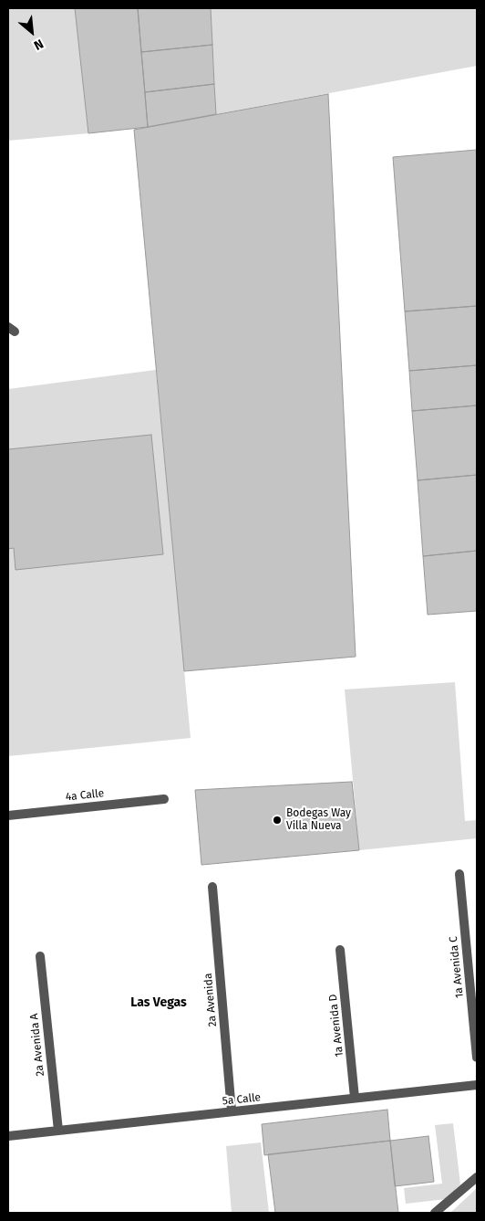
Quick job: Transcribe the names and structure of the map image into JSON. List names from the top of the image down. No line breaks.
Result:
{"streets":{"street":["4a Calle","1a Avenida C","2a Avenida","1a Avenida D","2a Avenida A","5a Calle"]},"crossings":[["2a Avenida","5a Calle"],["1a Avenida D","5a Calle"],["2a Avenida A","5a Calle"]],"districts":["Las Vegas"],"places":["Bodegas Way Villa Nueva"],"north":"bottom right"}
